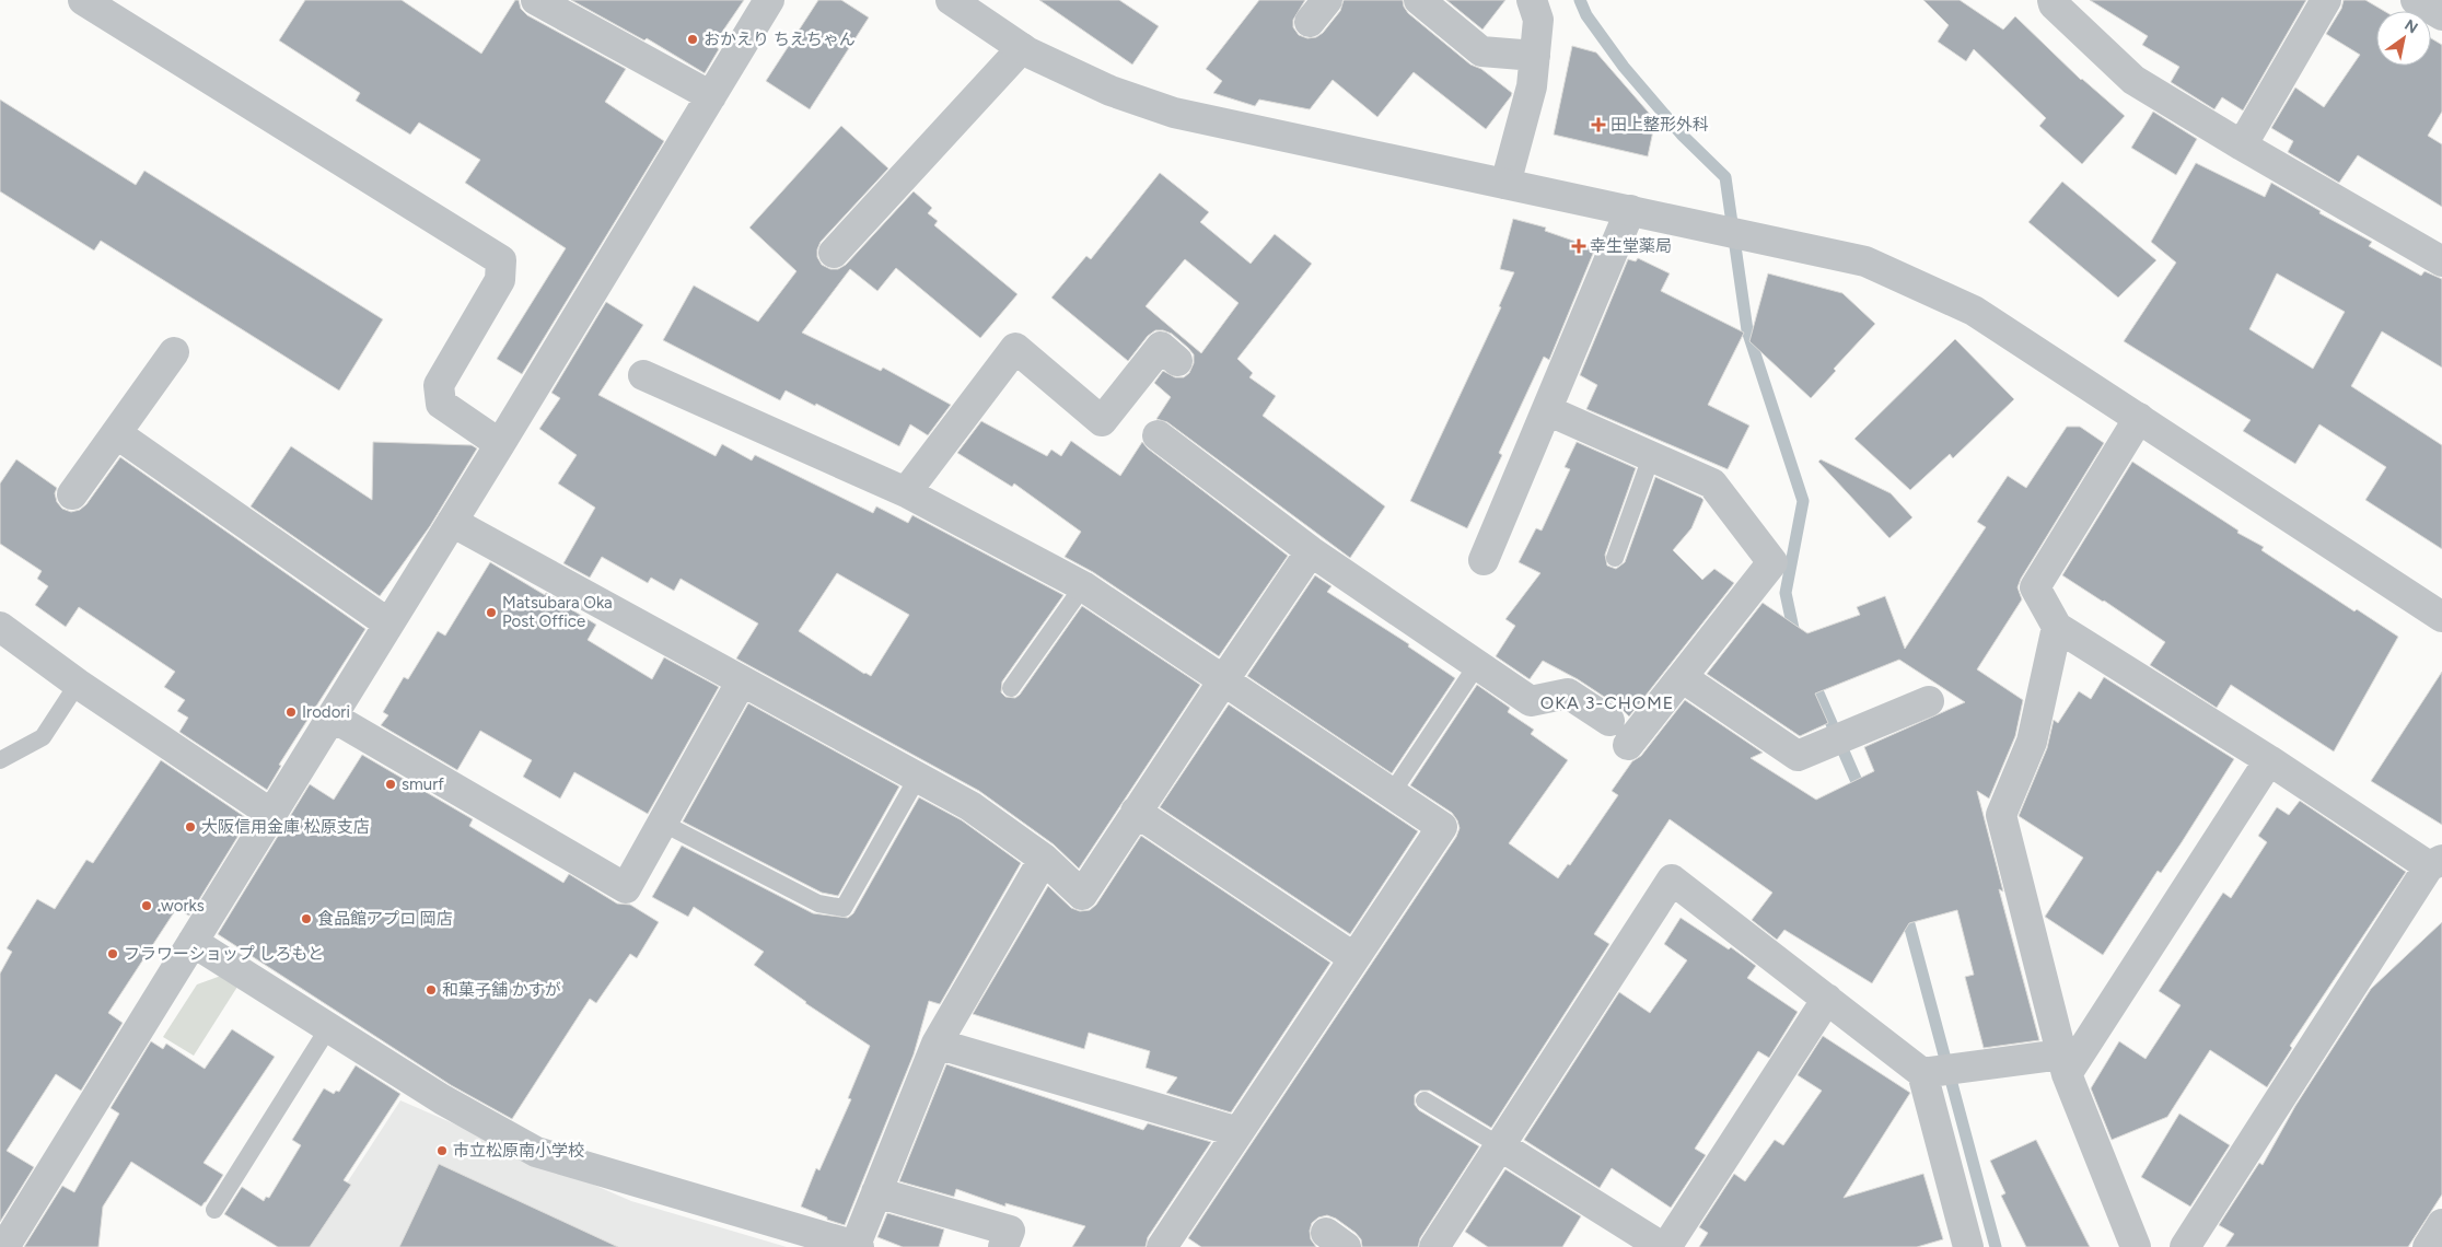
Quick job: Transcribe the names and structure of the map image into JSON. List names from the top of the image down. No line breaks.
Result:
{"districts":["OKA 3-CHOME"],"places":{"other":["おかえり ちえちゃん","Matsubara Oka Post Office","Irodori","smurf","大阪信用金庫 松原支店",".works","食品館アプロ 岡店","フラワーショップ しろもと","和菓子舗 かすが","市立松原南小学校"],"health":["田上整形外科","幸生堂薬局"]},"north":"top right"}
